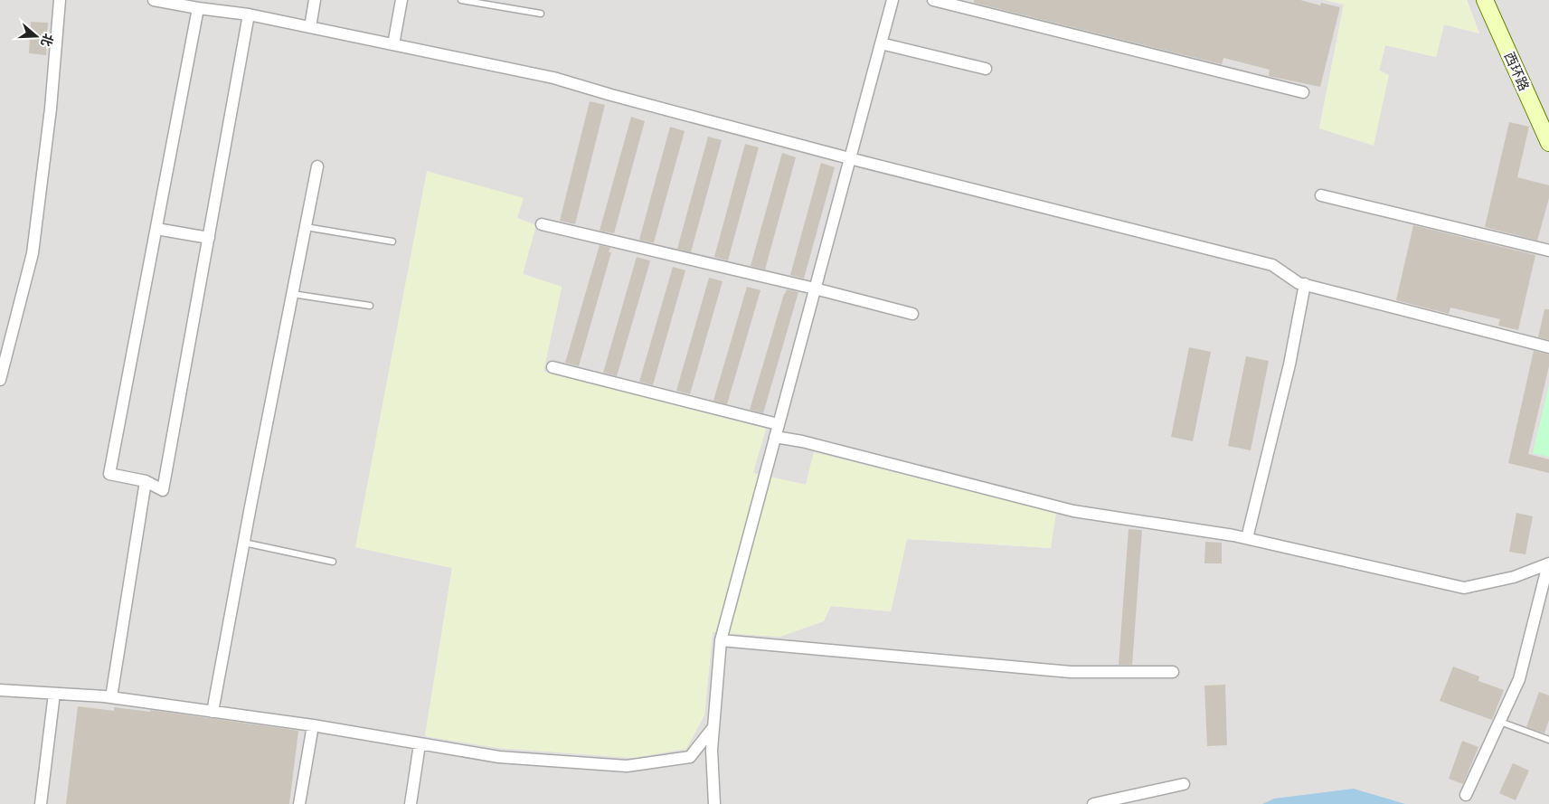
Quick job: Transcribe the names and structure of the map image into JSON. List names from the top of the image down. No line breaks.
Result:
{"streets":{"main road":["西环路"]},"north":"right"}
